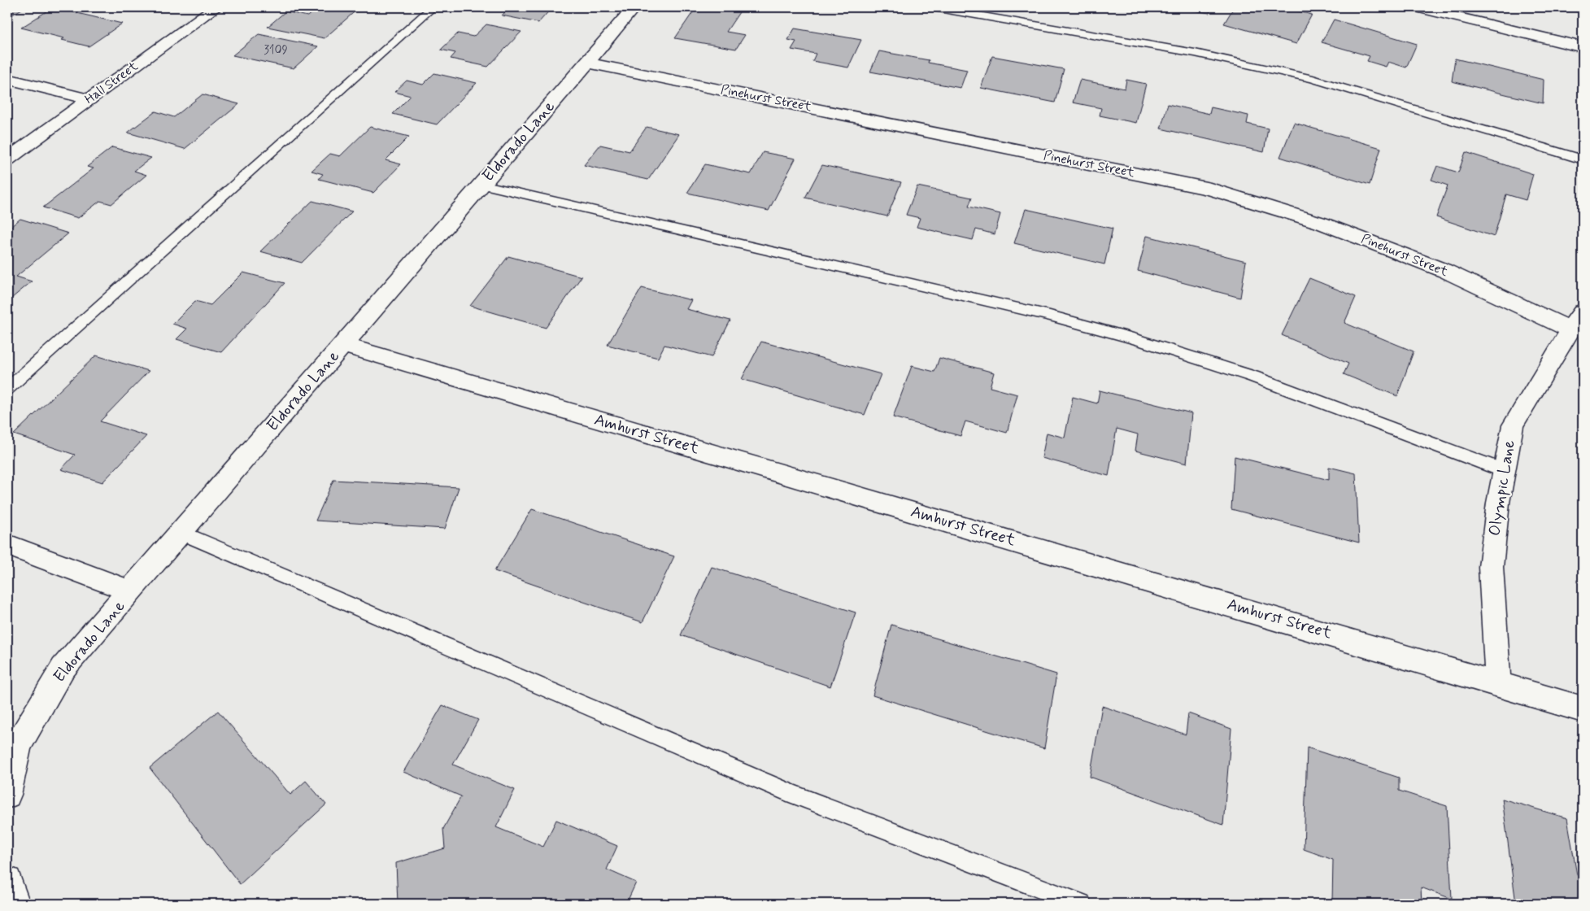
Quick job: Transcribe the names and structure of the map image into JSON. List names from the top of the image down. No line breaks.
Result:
{"streets":{"street":["Hall Street","Pinehurst Street","Eldorado Lane","Amhurst Street","Olympic Lane"]},"crossings":[["Pinehurst Street","Eldorado Lane"],["Pinehurst Street","Olympic Lane"],["Eldorado Lane","Amhurst Street"],["Amhurst Street","Olympic Lane"]],"house_numbers":["3109"]}
